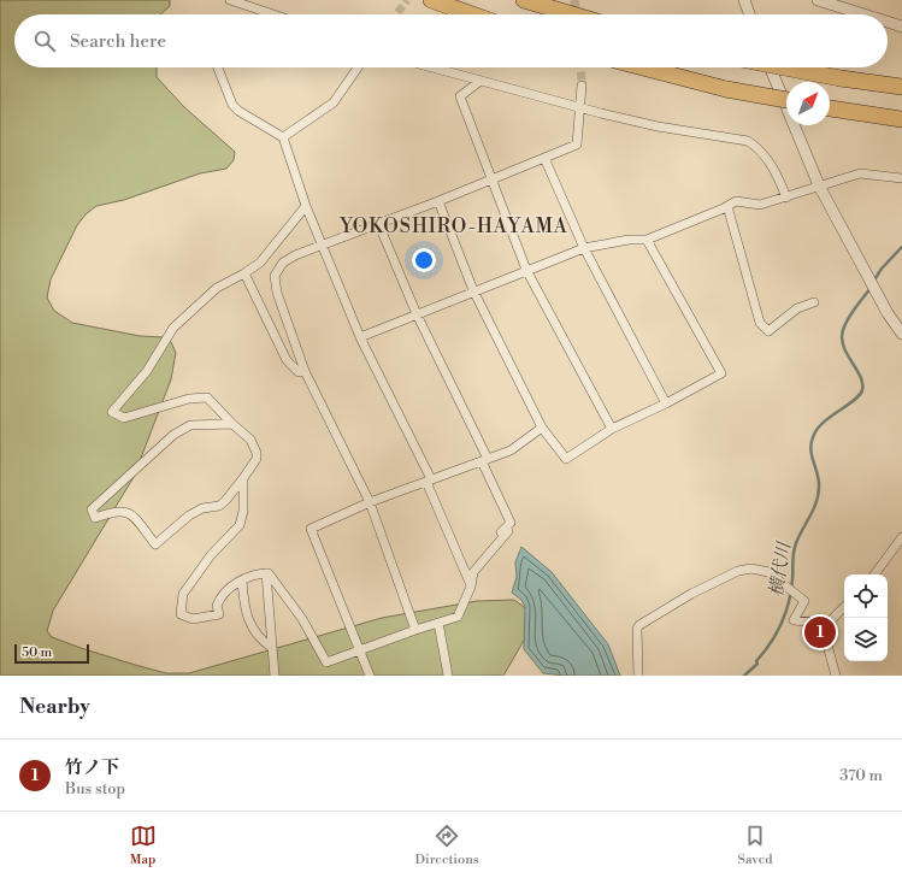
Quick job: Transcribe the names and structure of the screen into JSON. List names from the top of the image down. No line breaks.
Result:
{"districts":["YOKOSHIRO-HAYAMA"],"water":["横代川"],"scale_bar":"50 m","north":"top right","page":{"search":"Search here","pins":"1","scale":"50 m","heading":"Nearby","list":[{"mark":"1","name":"竹ノ下","note":"Bus stop","value":"370 m"}],"nav":["Map","Directions","Saved"]}}
